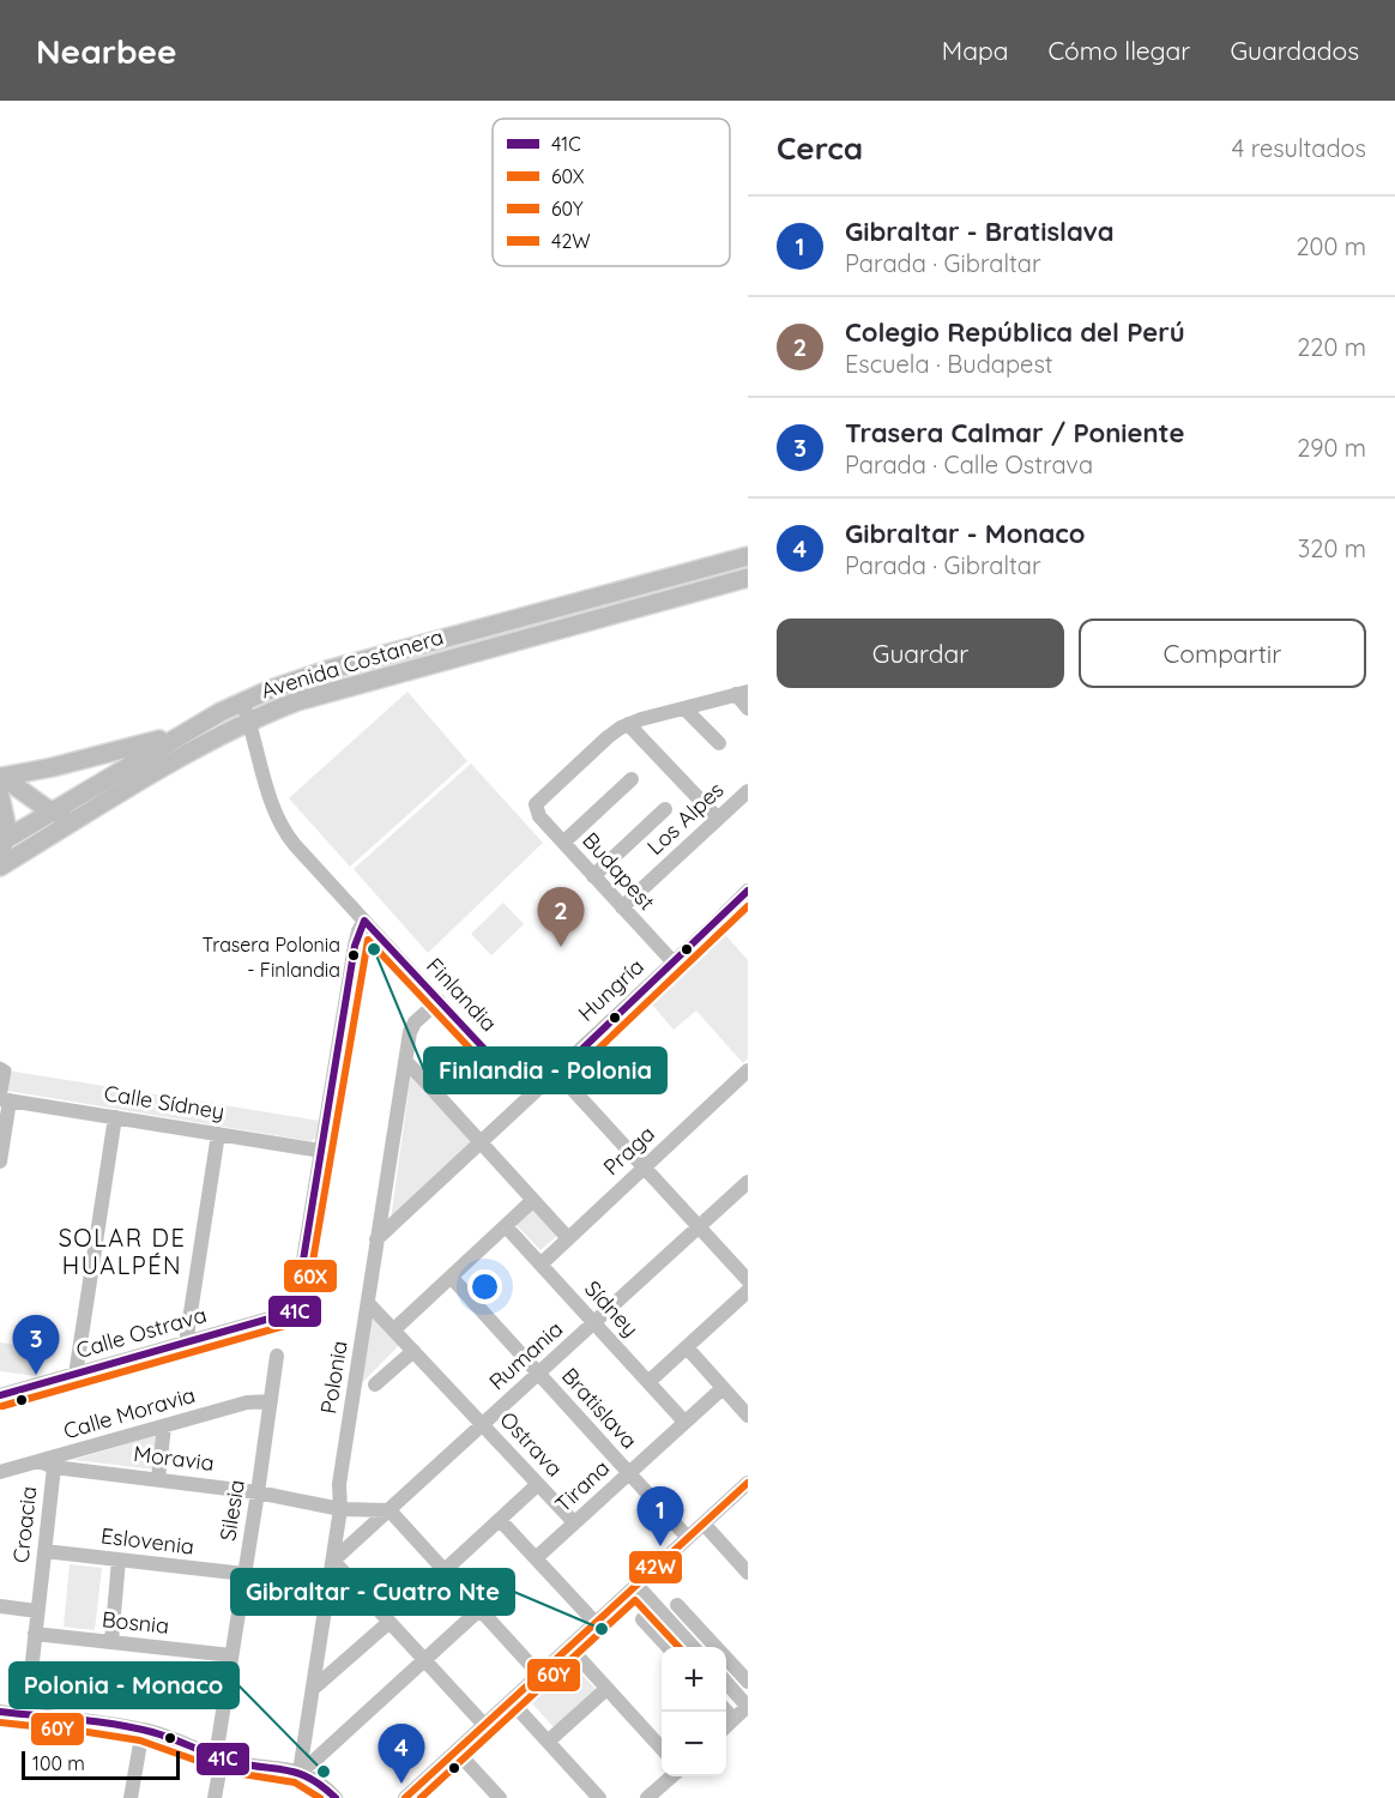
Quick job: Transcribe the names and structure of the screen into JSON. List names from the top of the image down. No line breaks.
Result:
{"streets":{"main road":["Avenida Costanera"],"street":["Los Alpes","Budapest","Hungría","Finlandia","Calle Sídney","Praga","Sídney","Calle Ostrava","Rumania","Polonia","Bratislava","Calle Moravia","Ostrava","Moravia","Tirana","Silesia","Croacia","Eslovenia","Bosnia"]},"crossings":[["Avenida Costanera","Finlandia"],["Los Alpes","Budapest"],["Budapest","Hungría"],["Hungría","Finlandia"],["Hungría","Polonia"],["Finlandia","Polonia"],["Calle Sídney","Calle Ostrava"],["Praga","Sídney"],["Sídney","Rumania"],["Sídney","Tirana"],["Rumania","Polonia"],["Rumania","Bratislava"],["Rumania","Ostrava"],["Rumania","Moravia"],["Polonia","Ostrava"],["Polonia","Moravia"],["Bratislava","Tirana"],["Calle Moravia","Moravia"],["Calle Moravia","Silesia"],["Ostrava","Tirana"],["Moravia","Silesia"],["Moravia","Croacia"],["Silesia","Eslovenia"],["Silesia","Bosnia"],["Croacia","Eslovenia"],["Croacia","Bosnia"]],"districts":["SOLAR DE HUALPÉN"],"places":["Finlandia - Polonia","Trasera Polonia - Finlandia","Gibraltar - Cuatro Nte","Polonia - Monaco"],"lines":["transit line 41C","transit line 60X","transit line 42W","transit line 60Y"],"legend":["41C","60X","60Y","42W"],"scale_bar":"100 m","page":{"header":"Nearbee","nav":["Mapa","Cómo llegar","Guardados"],"heading":["Cerca","4 resultados"],"list":[{"mark":"1","name":"Gibraltar - Bratislava","note":"Parada · Gibraltar","value":"200 m"},{"mark":"2","name":"Colegio República del Perú","note":"Escuela · Budapest","value":"220 m"},{"mark":"3","name":"Trasera Calmar / Poniente","note":"Parada · Calle Ostrava","value":"290 m"},{"mark":"4","name":"Gibraltar - Monaco","note":"Parada · Gibraltar","value":"320 m"}],"buttons":["Guardar","Compartir"],"pins":["2","3","1","4"],"map_buttons":["+","−"],"scale":"100 m"}}
